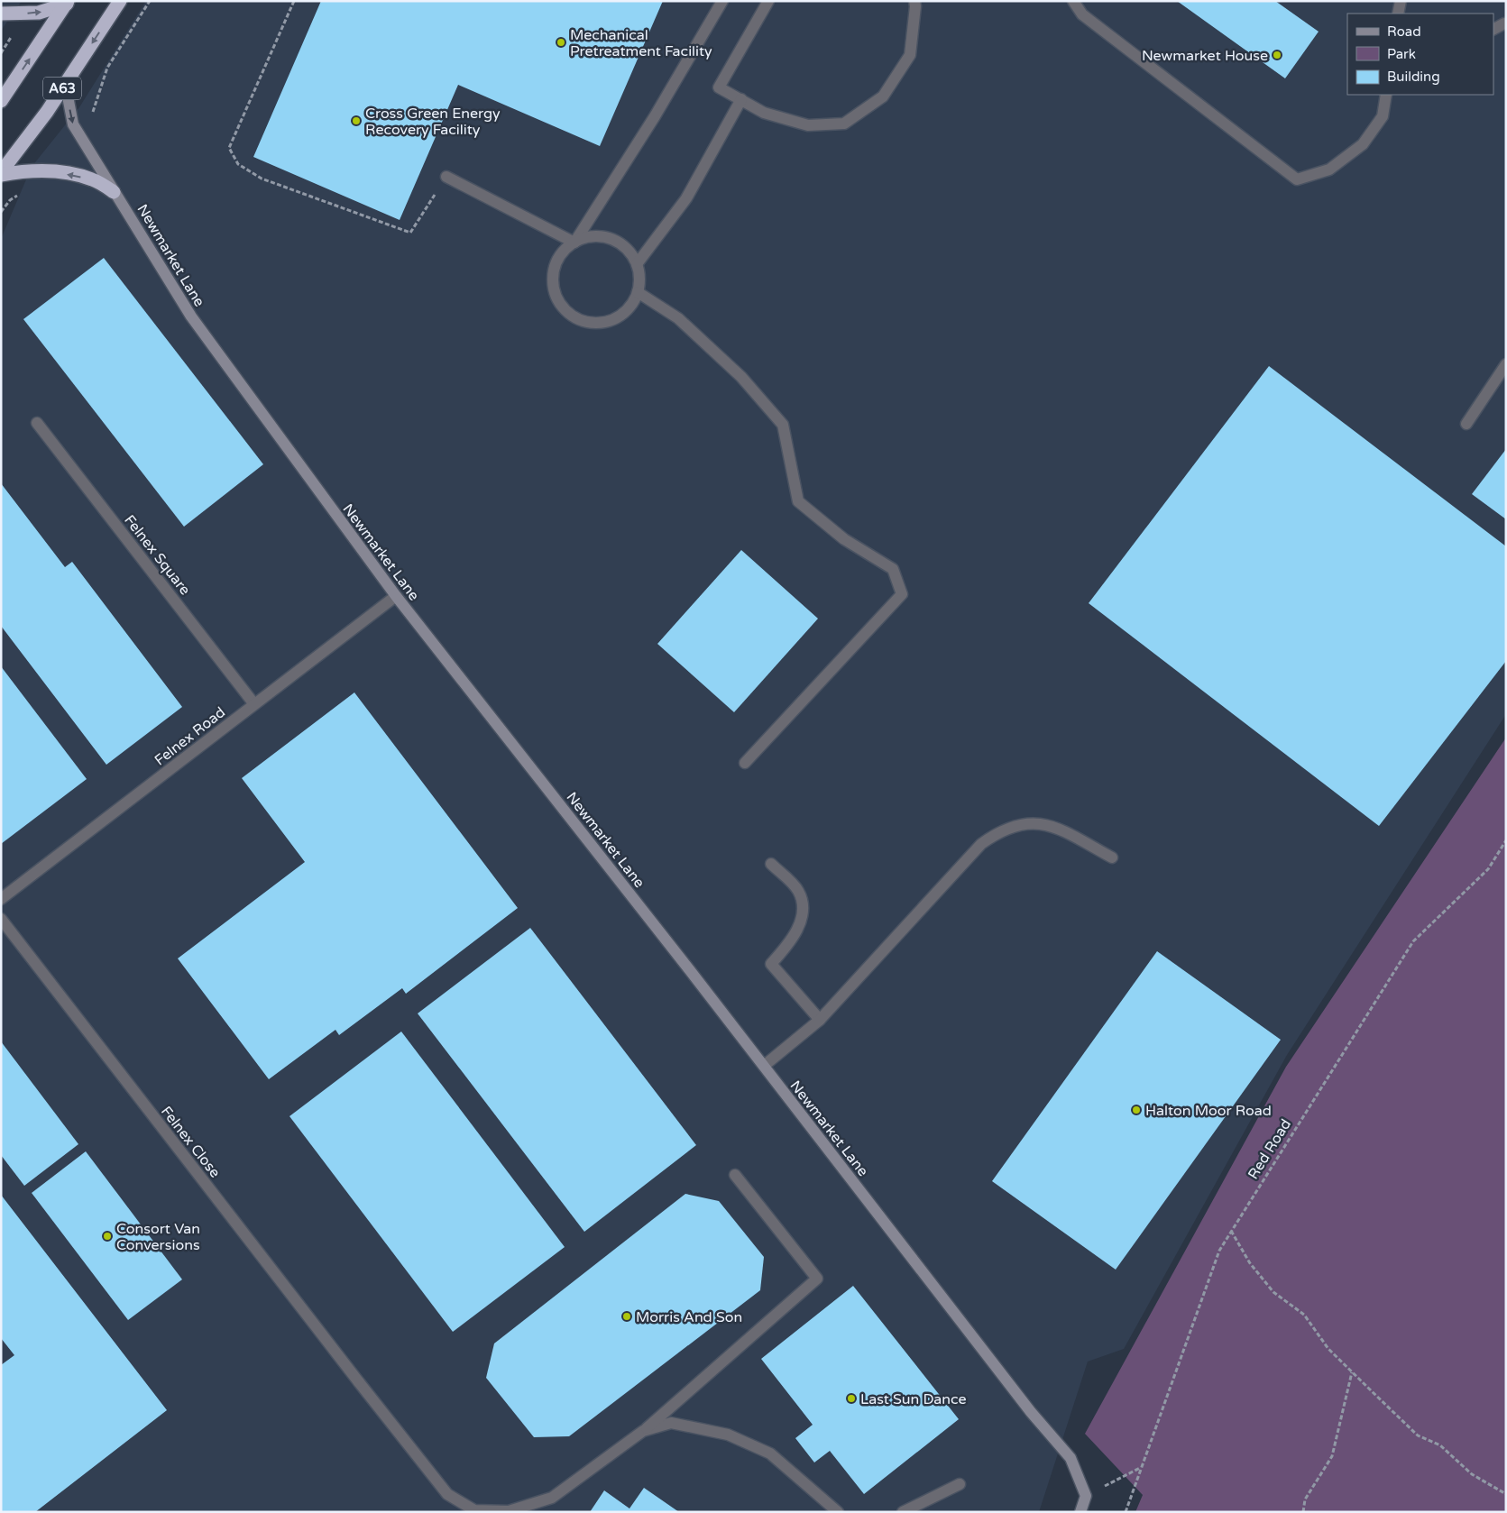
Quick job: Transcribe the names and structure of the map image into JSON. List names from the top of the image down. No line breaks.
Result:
{"streets":{"highway":["A63"],"street":["Newmarket Lane","Felnex Square","Felnex Road","Felnex Close"],"path":["Red Road"]},"crossings":[["A63","Newmarket Lane"],["Newmarket Lane","Felnex Road"],["Felnex Square","Felnex Road"]],"places":["Mechanical Pretreatment Facility","Newmarket House","Cross Green Energy Recovery Facility","Halton Moor Road","Consort Van Conversions","Morris And Son","Last Sun Dance"],"legend":["Road","Park","Building"]}
